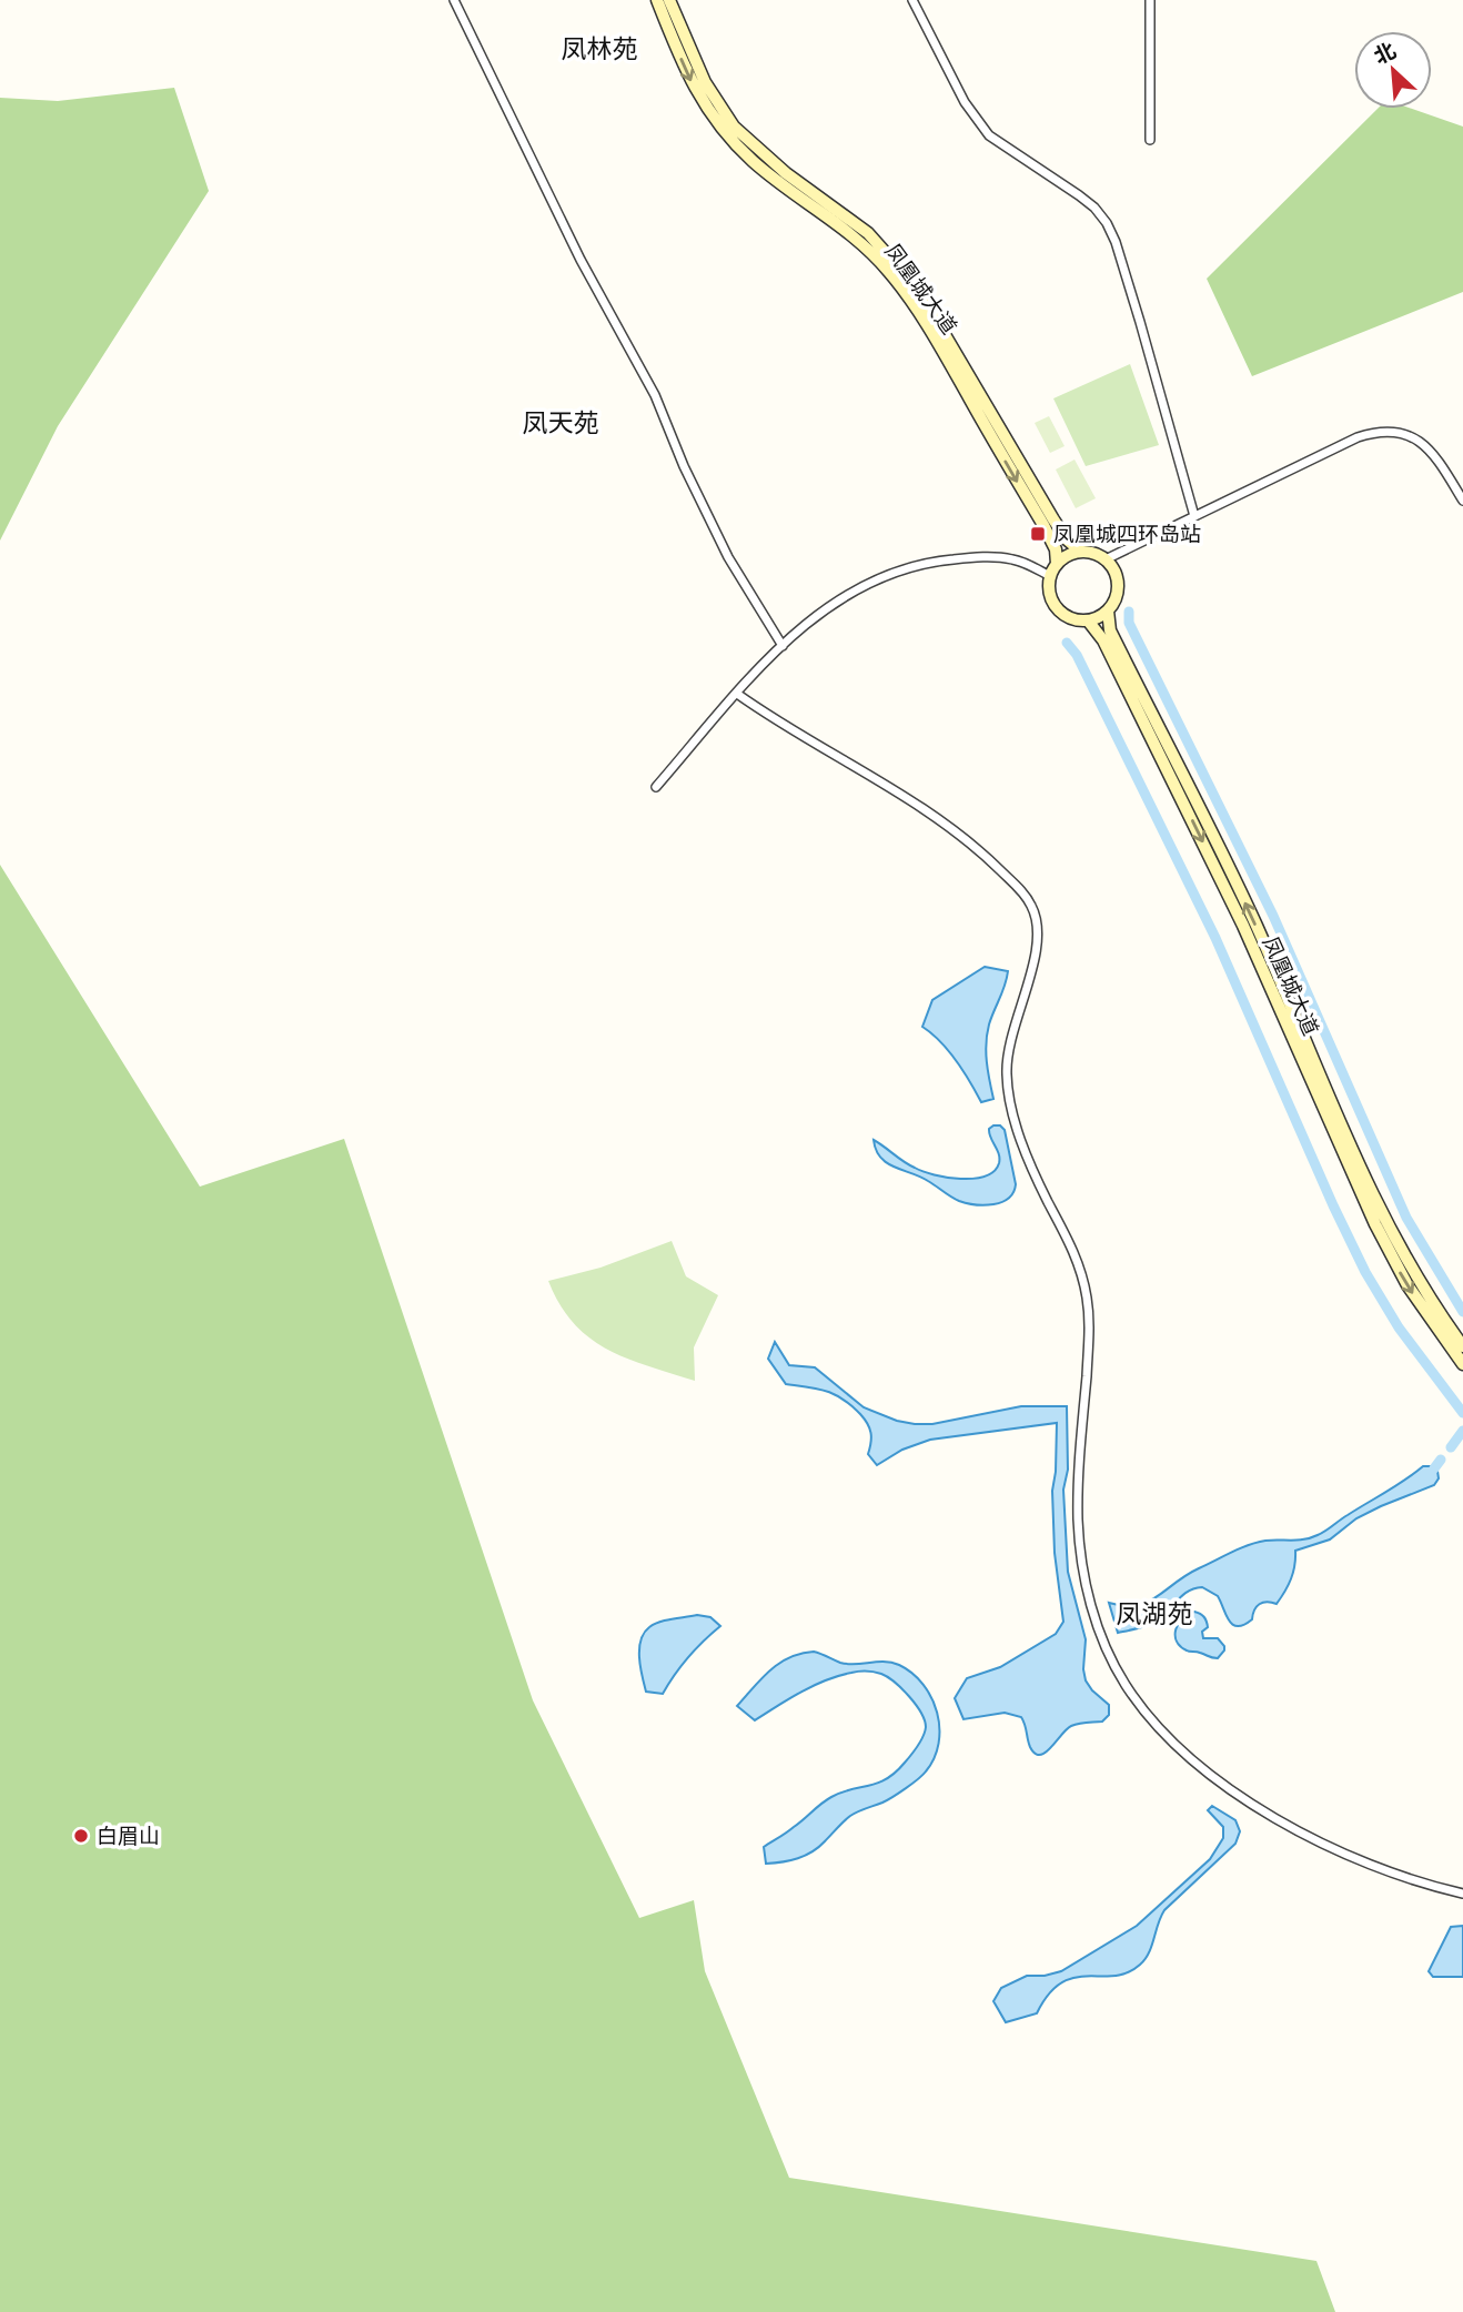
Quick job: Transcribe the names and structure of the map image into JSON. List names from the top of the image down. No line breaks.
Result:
{"streets":{"main road":["凤凰城大道"]},"districts":["凤林苑","凤天苑","凤湖苑"],"places":{"transit":["凤凰城四环岛站"],"other":["白眉山"]},"north":"top left"}
